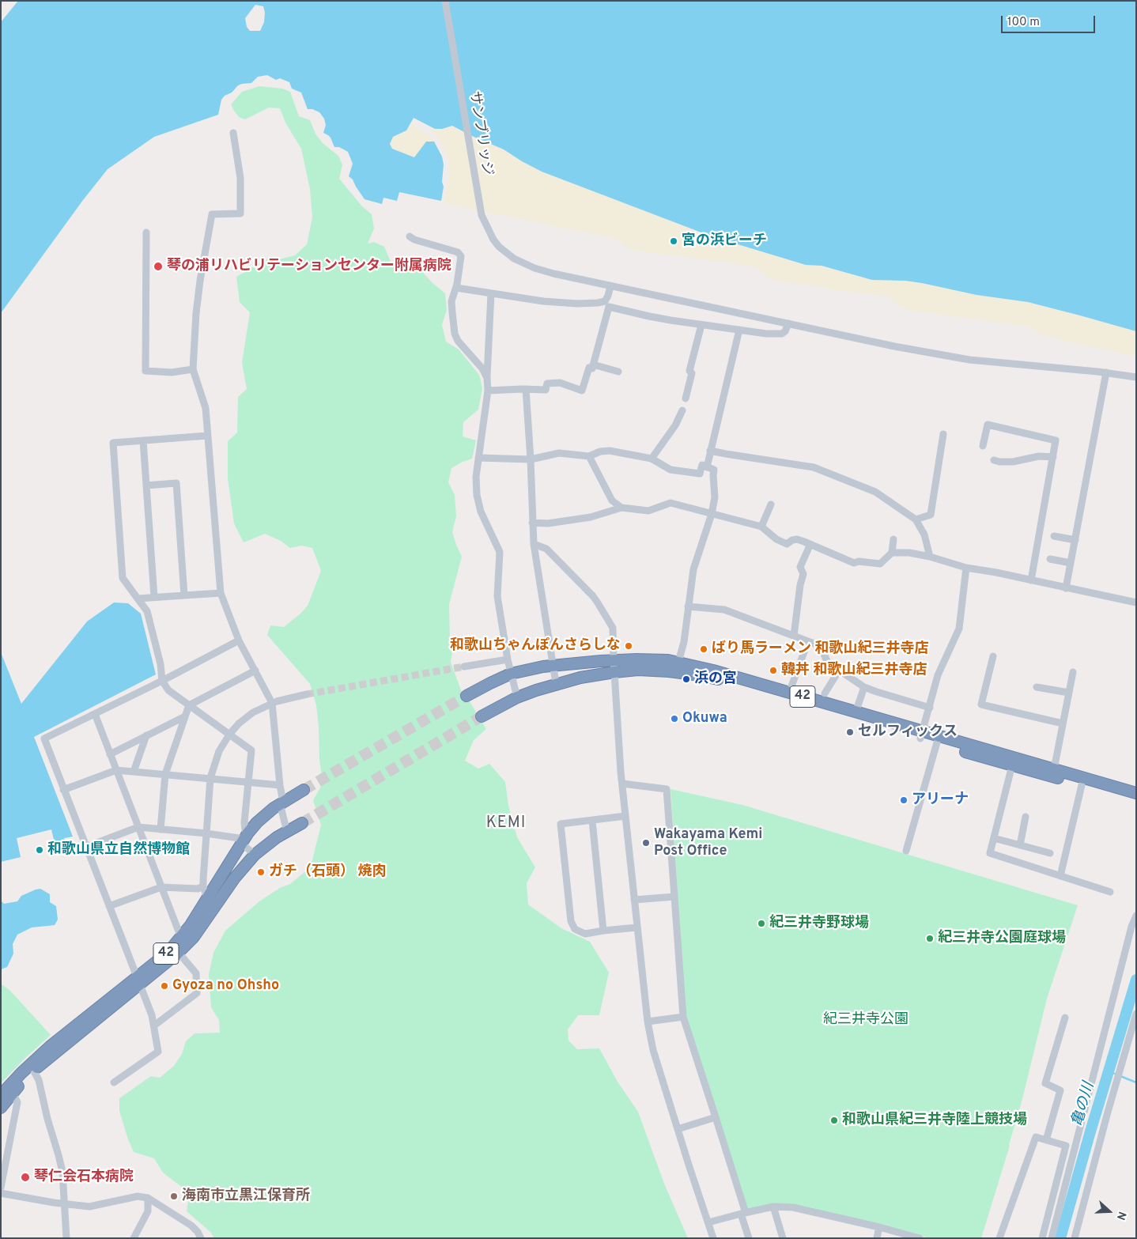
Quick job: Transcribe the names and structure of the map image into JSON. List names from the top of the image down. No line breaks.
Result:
{"streets":{"highway":["42"],"street":["サンブリッジ"]},"districts":["KEMI"],"water":["亀の川"],"parks":["紀三井寺公園"],"places":["宮の浜ビーチ","琴の浦リハビリテーションセンター附属病院","和歌山ちゃんぽんさらしな","ばり馬ラーメン 和歌山紀三井寺店","韓丼 和歌山紀三井寺店","浜の宮","Okuwa","セルフィックス","アリーナ","Wakayama Kemi Post Office","和歌山県立自然博物館","ガチ（石頭） 焼肉","紀三井寺野球場","紀三井寺公園庭球場","Gyoza no Ohsho","和歌山県紀三井寺陸上競技場","琴仁会石本病院","海南市立黒江保育所"],"scale_bar":"100 m","north":"right"}
